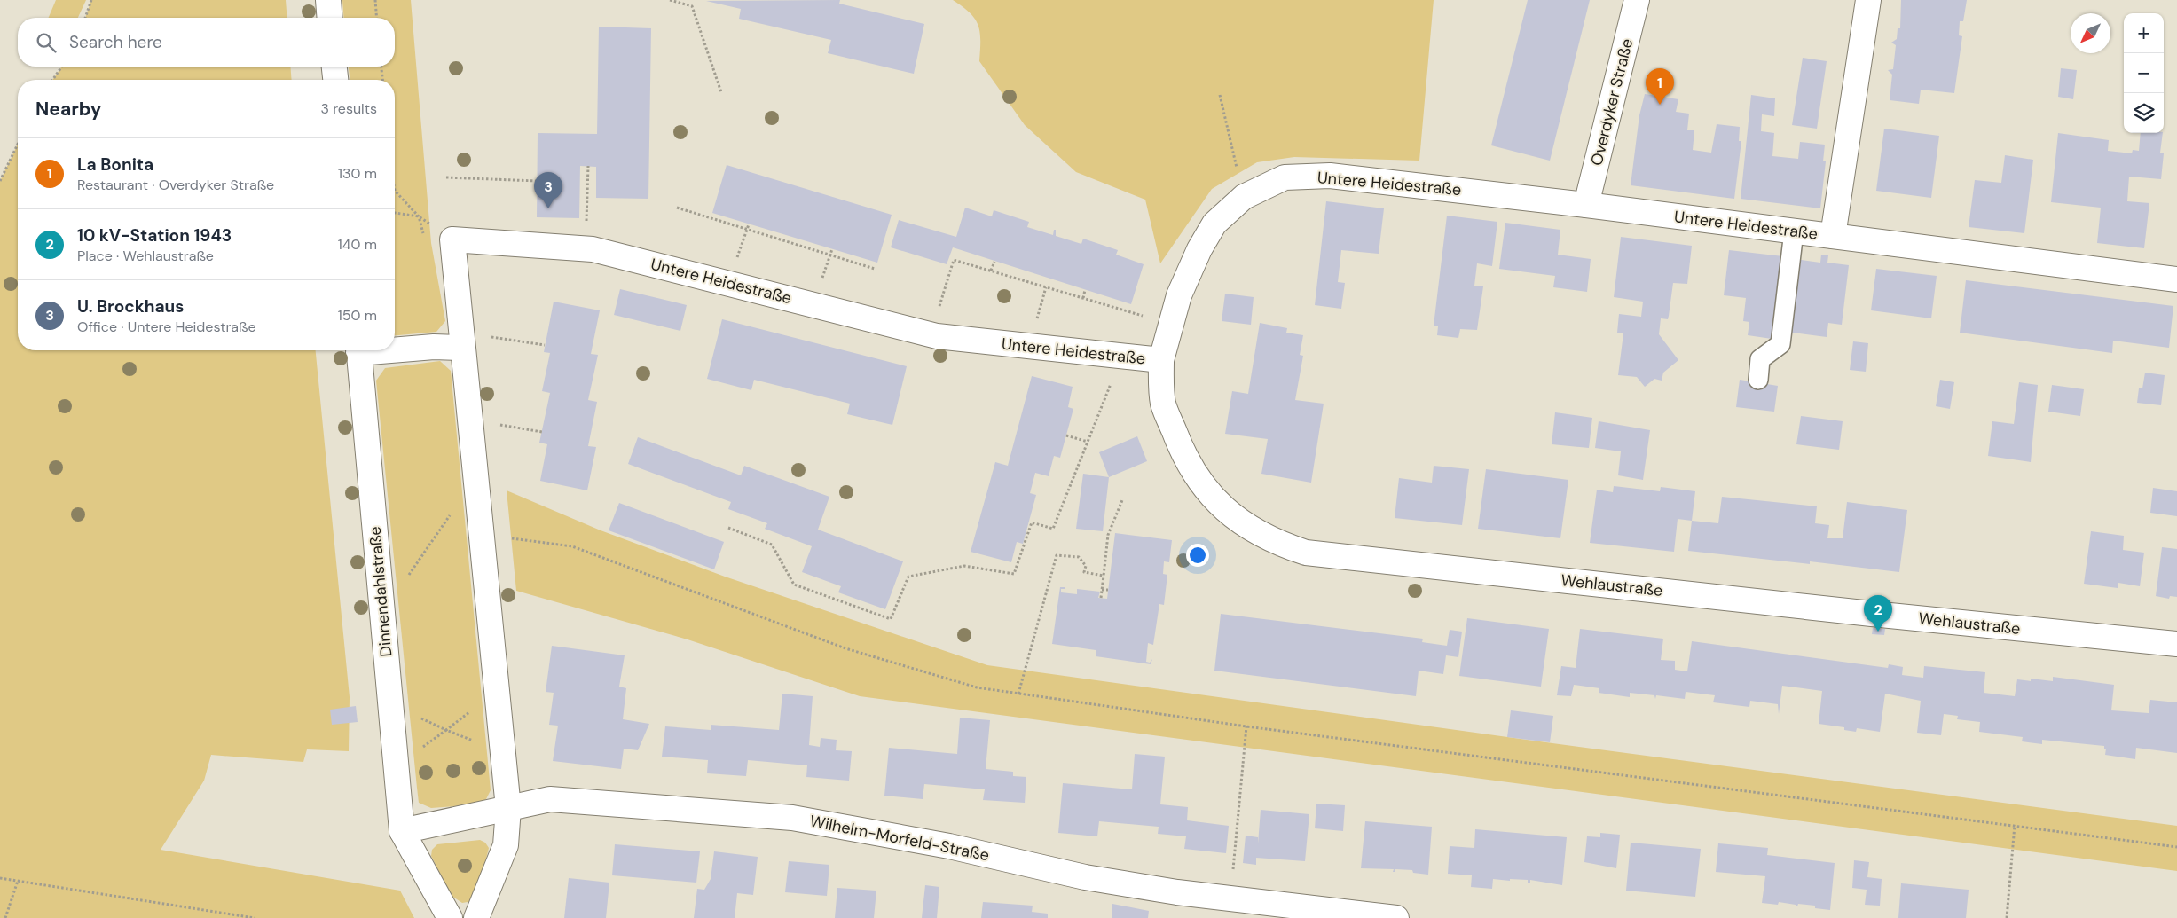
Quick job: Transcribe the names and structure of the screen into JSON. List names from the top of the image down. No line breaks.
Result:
{"streets":{"street":["Overdyker Straße","Untere Heidestraße","Wehlaustraße","Dinnendahlstraße","Wilhelm-Morfeld-Straße"]},"crossings":[["Overdyker Straße","Untere Heidestraße"],["Untere Heidestraße","Wehlaustraße"],["Dinnendahlstraße","Wilhelm-Morfeld-Straße"]],"north":"bottom left","page":{"map_buttons":["+","−"],"search":"Search here","pins":["1","3","2"],"heading":["Nearby","3 results"],"list":[{"mark":"1","name":"La Bonita","note":"Restaurant · Overdyker Straße","value":"130 m"},{"mark":"2","name":"10 kV-Station 1943","note":"Place · Wehlaustraße","value":"140 m"},{"mark":"3","name":"U. Brockhaus","note":"Office · Untere Heidestraße","value":"150 m"}]}}
